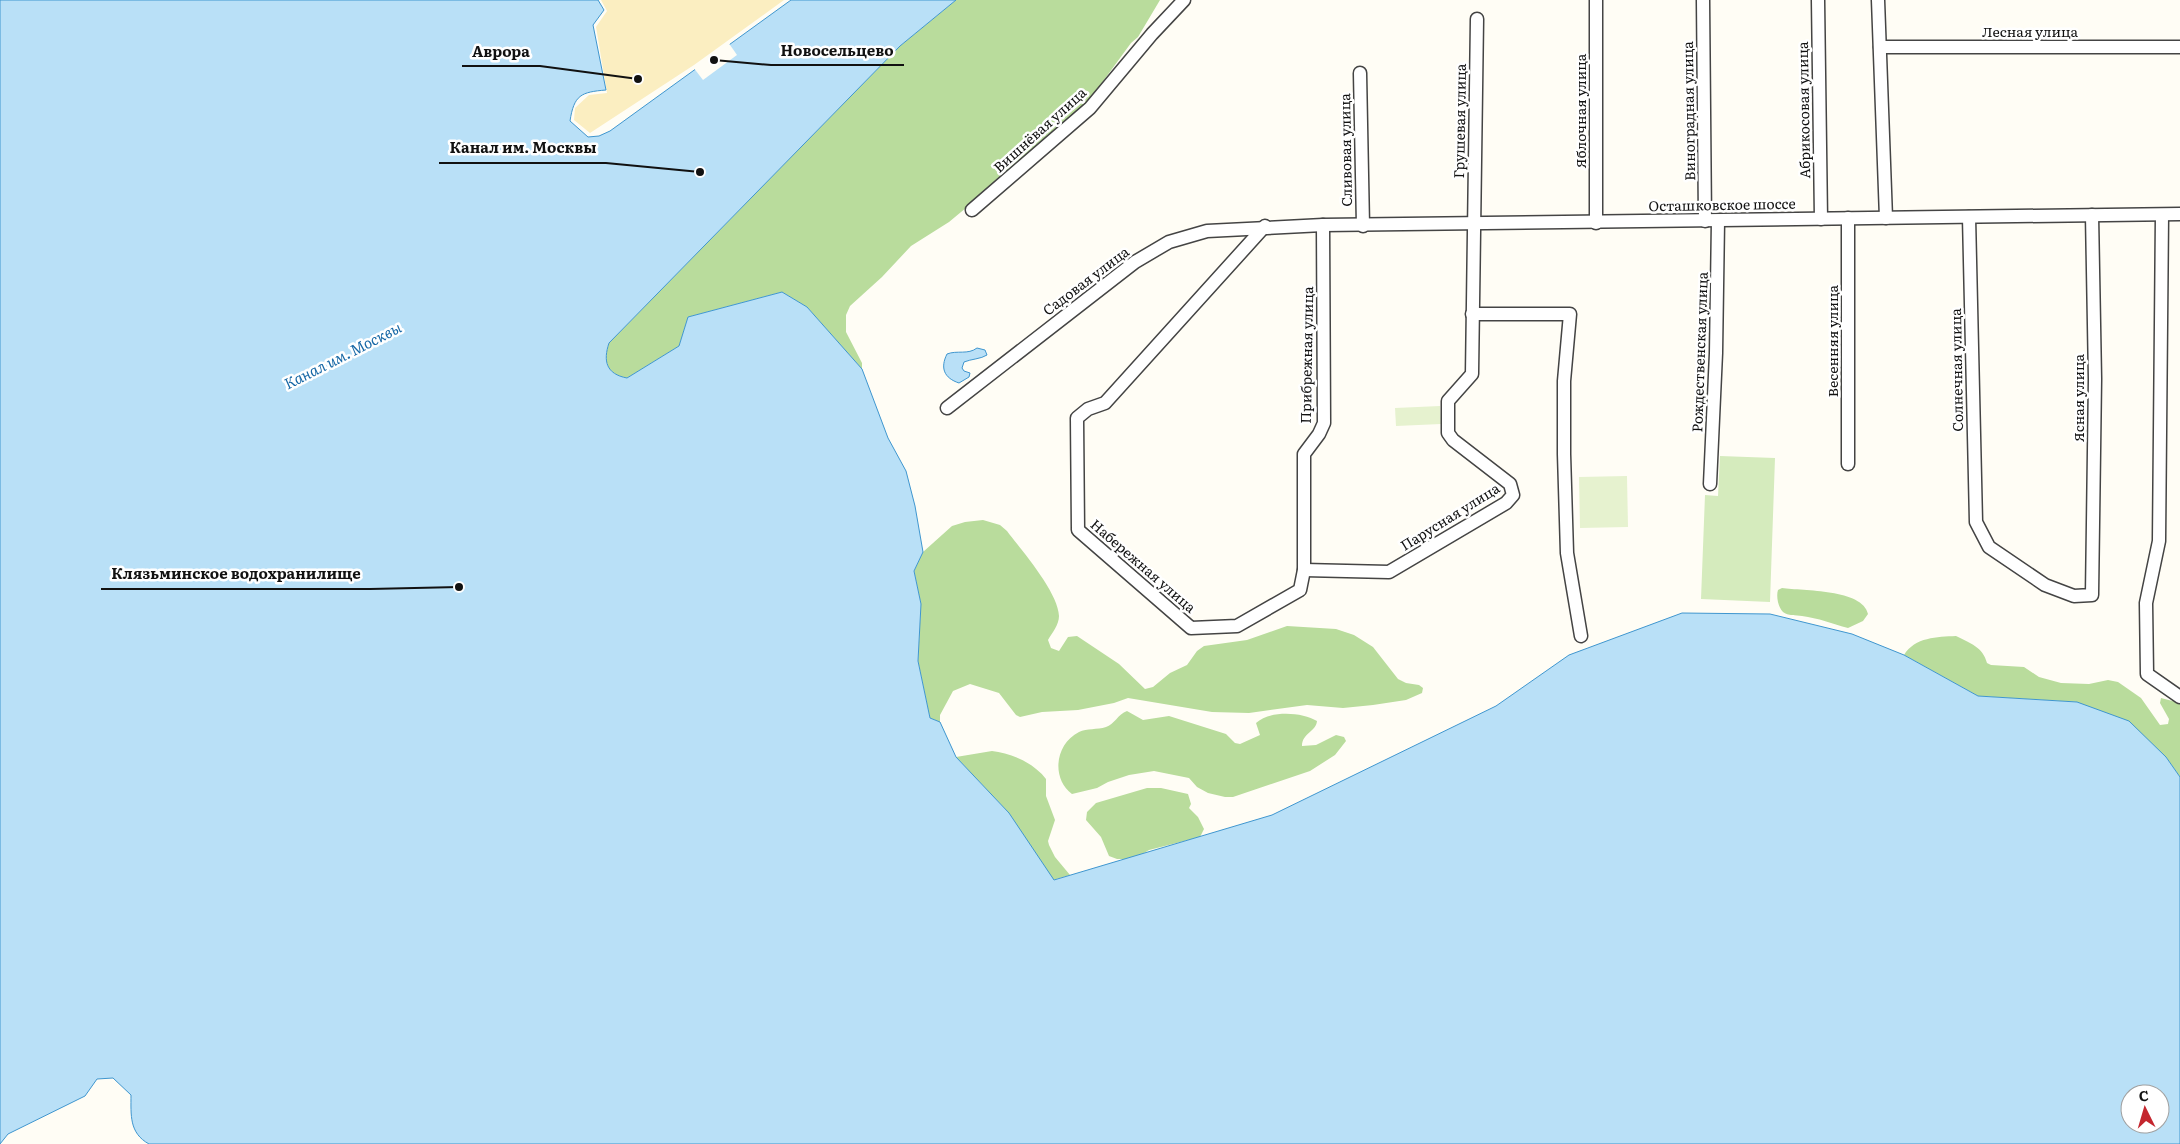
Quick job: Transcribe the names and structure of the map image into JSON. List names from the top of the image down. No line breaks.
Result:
{"streets":{"street":["Лесная улица","Абрикосовая улица","Яблочная улица","Виноградная улица","Грушевая улица","Вишнёвая улица","Сливовая улица","Осташковское шоссе","Садовая улица","Весенняя улица","Рождественская улица","Прибрежная улица","Солнечная улица","Ясная улица","Парусная улица","Набережная улица"]},"crossings":[["Абрикосовая улица","Осташковское шоссе"],["Яблочная улица","Осташковское шоссе"],["Виноградная улица","Осташковское шоссе"],["Грушевая улица","Осташковское шоссе"],["Грушевая улица","Парусная улица"],["Сливовая улица","Осташковское шоссе"],["Осташковское шоссе","Садовая улица"],["Осташковское шоссе","Весенняя улица"],["Осташковское шоссе","Рождественская улица"],["Осташковское шоссе","Прибрежная улица"],["Осташковское шоссе","Солнечная улица"],["Осташковское шоссе","Ясная улица"],["Осташковское шоссе","Парусная улица"],["Осташковское шоссе","Набережная улица"],["Садовая улица","Набережная улица"],["Прибрежная улица","Парусная улица"],["Прибрежная улица","Набережная улица"],["Солнечная улица","Ясная улица"],["Парусная улица","Набережная улица"]],"water":["Канал им. Москвы"],"places":["Новосельцево","Аврора","Канал им. Москвы","Клязьминское водохранилище"],"north":"top"}
